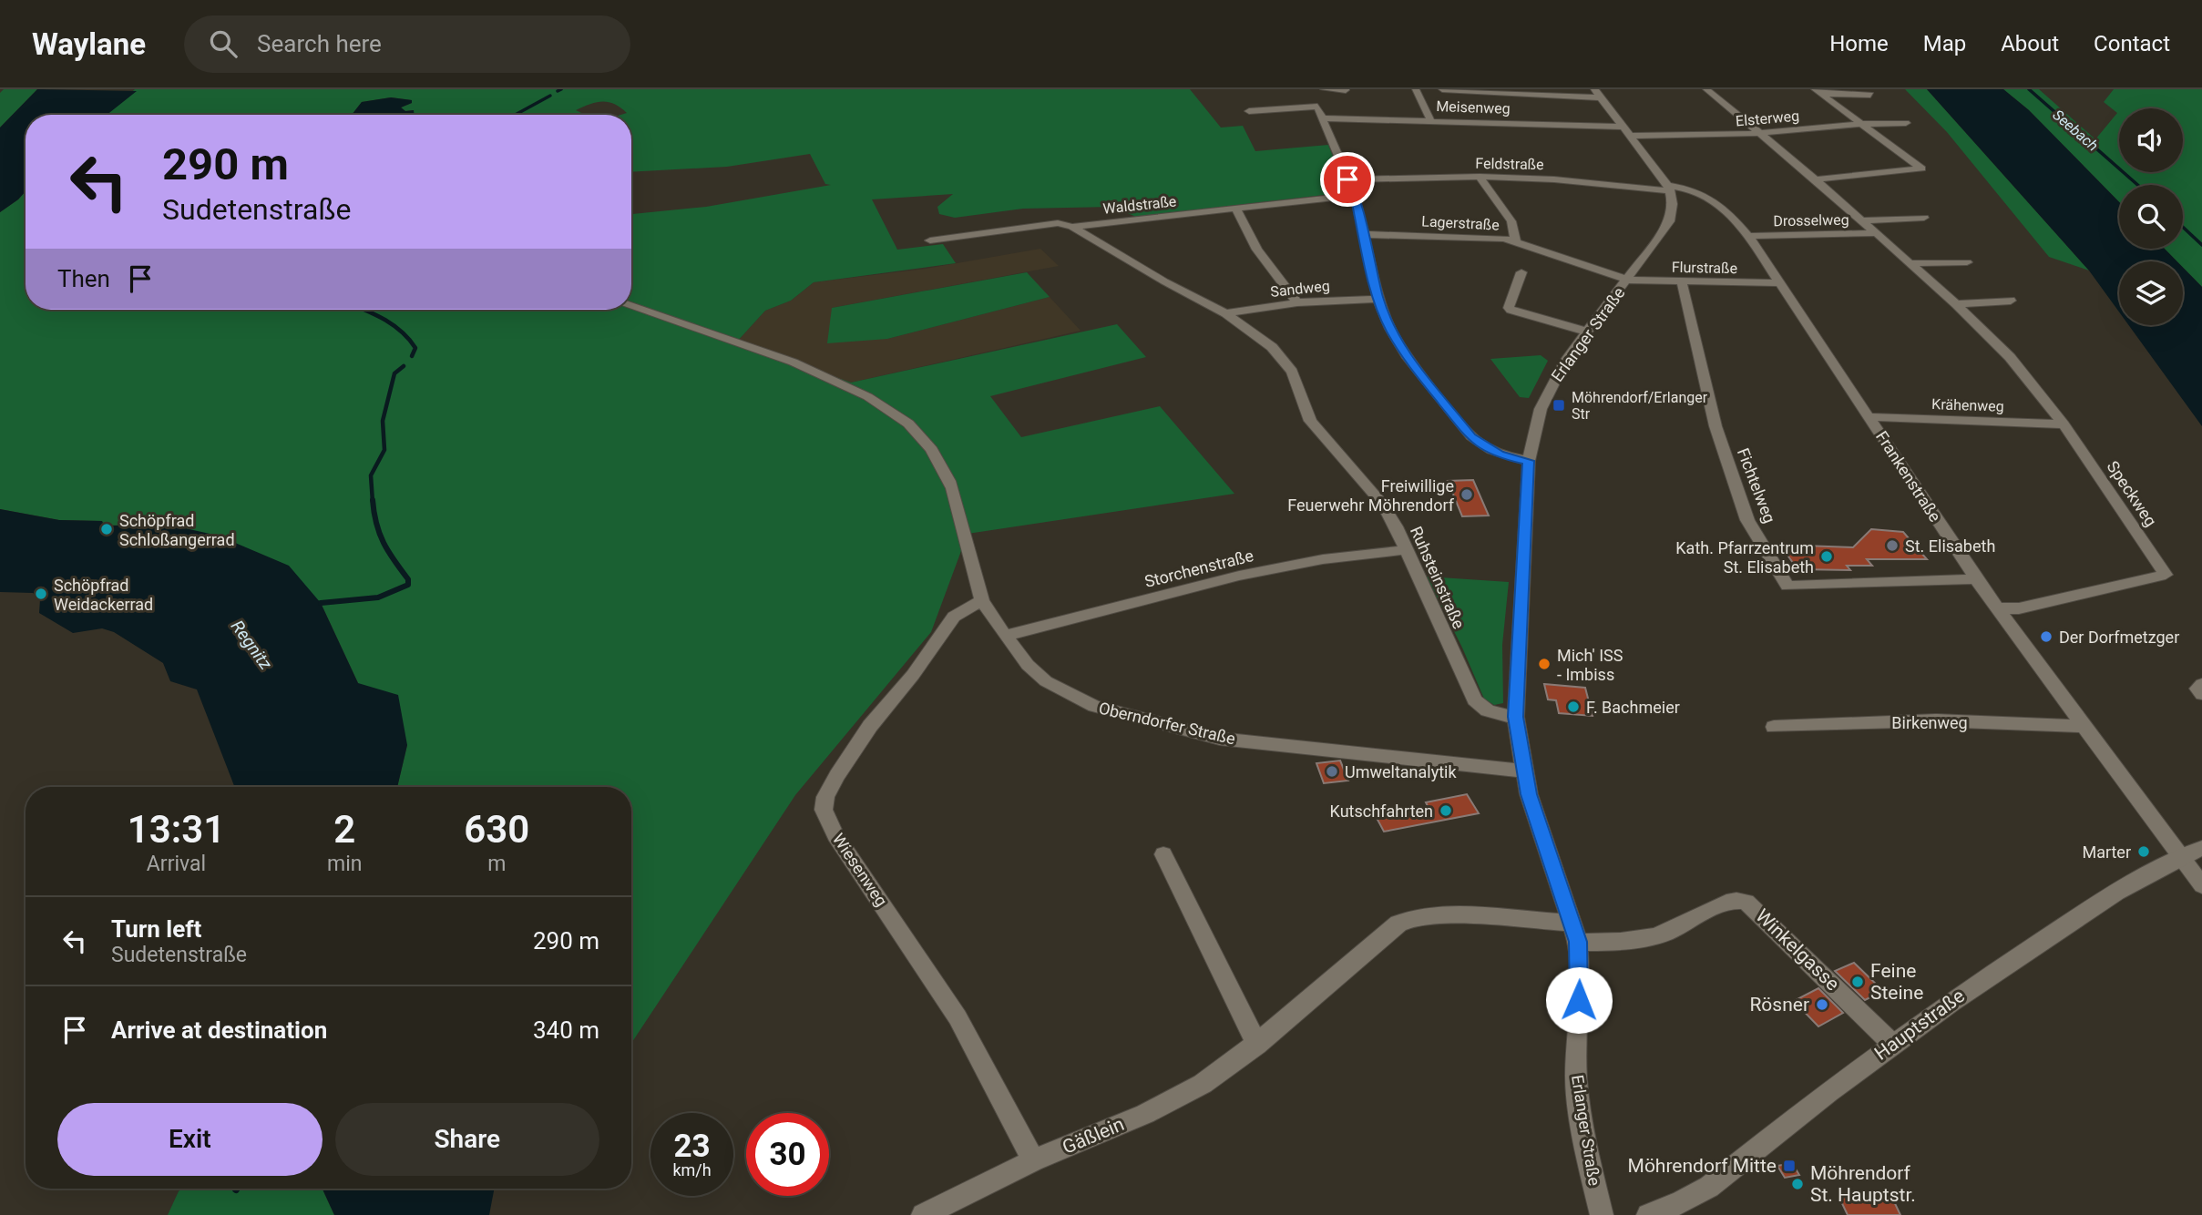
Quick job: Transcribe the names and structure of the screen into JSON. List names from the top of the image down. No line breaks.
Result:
{"streets":{"street":["Meisenweg","Elsterweg","Feldstraße","Waldstraße","Drosselweg","Lagerstraße","Flurstraße","Sandweg","Erlanger Straße","Krähenweg","Frankenstraße","Fichtelweg","Speckweg","Storchenstraße","Ruhsteinstraße","Birkenweg","Oberndorfer Straße","Wiesenweg","Winkelgasse","Hauptstraße","Gäßlein"]},"crossings":[["Elsterweg","Speckweg"],["Feldstraße","Erlanger Straße"],["Feldstraße","Frankenstraße"],["Waldstraße","Ruhsteinstraße"],["Drosselweg","Frankenstraße"],["Drosselweg","Speckweg"],["Lagerstraße","Flurstraße"],["Lagerstraße","Erlanger Straße"],["Flurstraße","Erlanger Straße"],["Flurstraße","Frankenstraße"],["Flurstraße","Fichtelweg"],["Sandweg","Ruhsteinstraße"],["Erlanger Straße","Frankenstraße"],["Erlanger Straße","Ruhsteinstraße"],["Erlanger Straße","Oberndorfer Straße"],["Erlanger Straße","Winkelgasse"],["Erlanger Straße","Gäßlein"],["Krähenweg","Frankenstraße"],["Krähenweg","Speckweg"],["Frankenstraße","Fichtelweg"],["Frankenstraße","Speckweg"],["Frankenstraße","Birkenweg"],["Frankenstraße","Hauptstraße"],["Storchenstraße","Ruhsteinstraße"],["Storchenstraße","Oberndorfer Straße"],["Oberndorfer Straße","Wiesenweg"],["Wiesenweg","Gäßlein"],["Winkelgasse","Hauptstraße"],["Winkelgasse","Gäßlein"]],"water":["Seebach","Regnitz"],"places":{"transit":["Möhrendorf/Erlanger Str","Möhrendorf Mitte"],"other":["Freiwillige Feuerwehr Möhrendorf","Schöpfrad Schloßangerrad","St. Elisabeth","Kath. Pfarrzentrum St. Elisabeth","Schöpfrad Weidackerrad","Der Dorfmetzger","Mich' ISS - Imbiss","F. Bachmeier","Umweltanalytik","Kutschfahrten","Marter","Feine Steine","Rösner","Möhrendorf St. Hauptstr."]},"page":{"header":"Waylane","search":"Search here","nav":["Home","Map","About","Contact"],"turn":["290 m","Sudetenstraße"],"then":"Then","eta":["13:31","Arrival","2","min","630","m"],"list":[{"name":"Turn left","note":"Sudetenstraße","value":"290 m"},{"name":"Arrive at destination","value":"340 m"}],"buttons":["Exit","Share"],"speed":"23 km/h","limit":"30"}}
